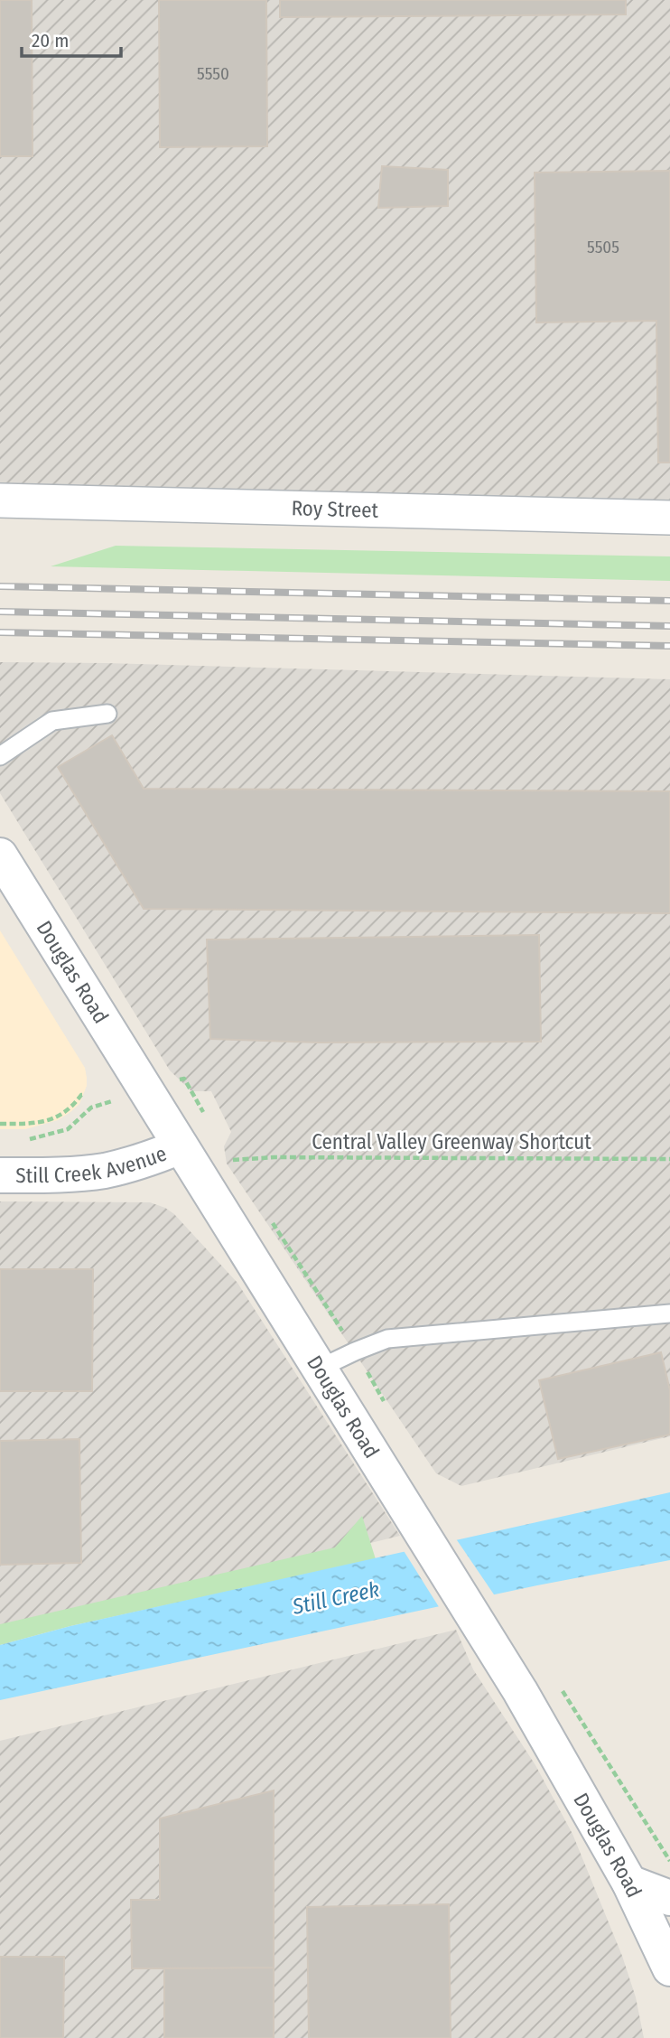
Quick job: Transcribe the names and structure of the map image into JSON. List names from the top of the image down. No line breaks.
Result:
{"streets":{"street":["Roy Street","Douglas Road","Still Creek Avenue"],"path":["Central Valley Greenway Shortcut"]},"crossings":[["Douglas Road","Still Creek Avenue"]],"water":["Still Creek"],"house_numbers":["5550","5505"],"scale_bar":"20 m"}
